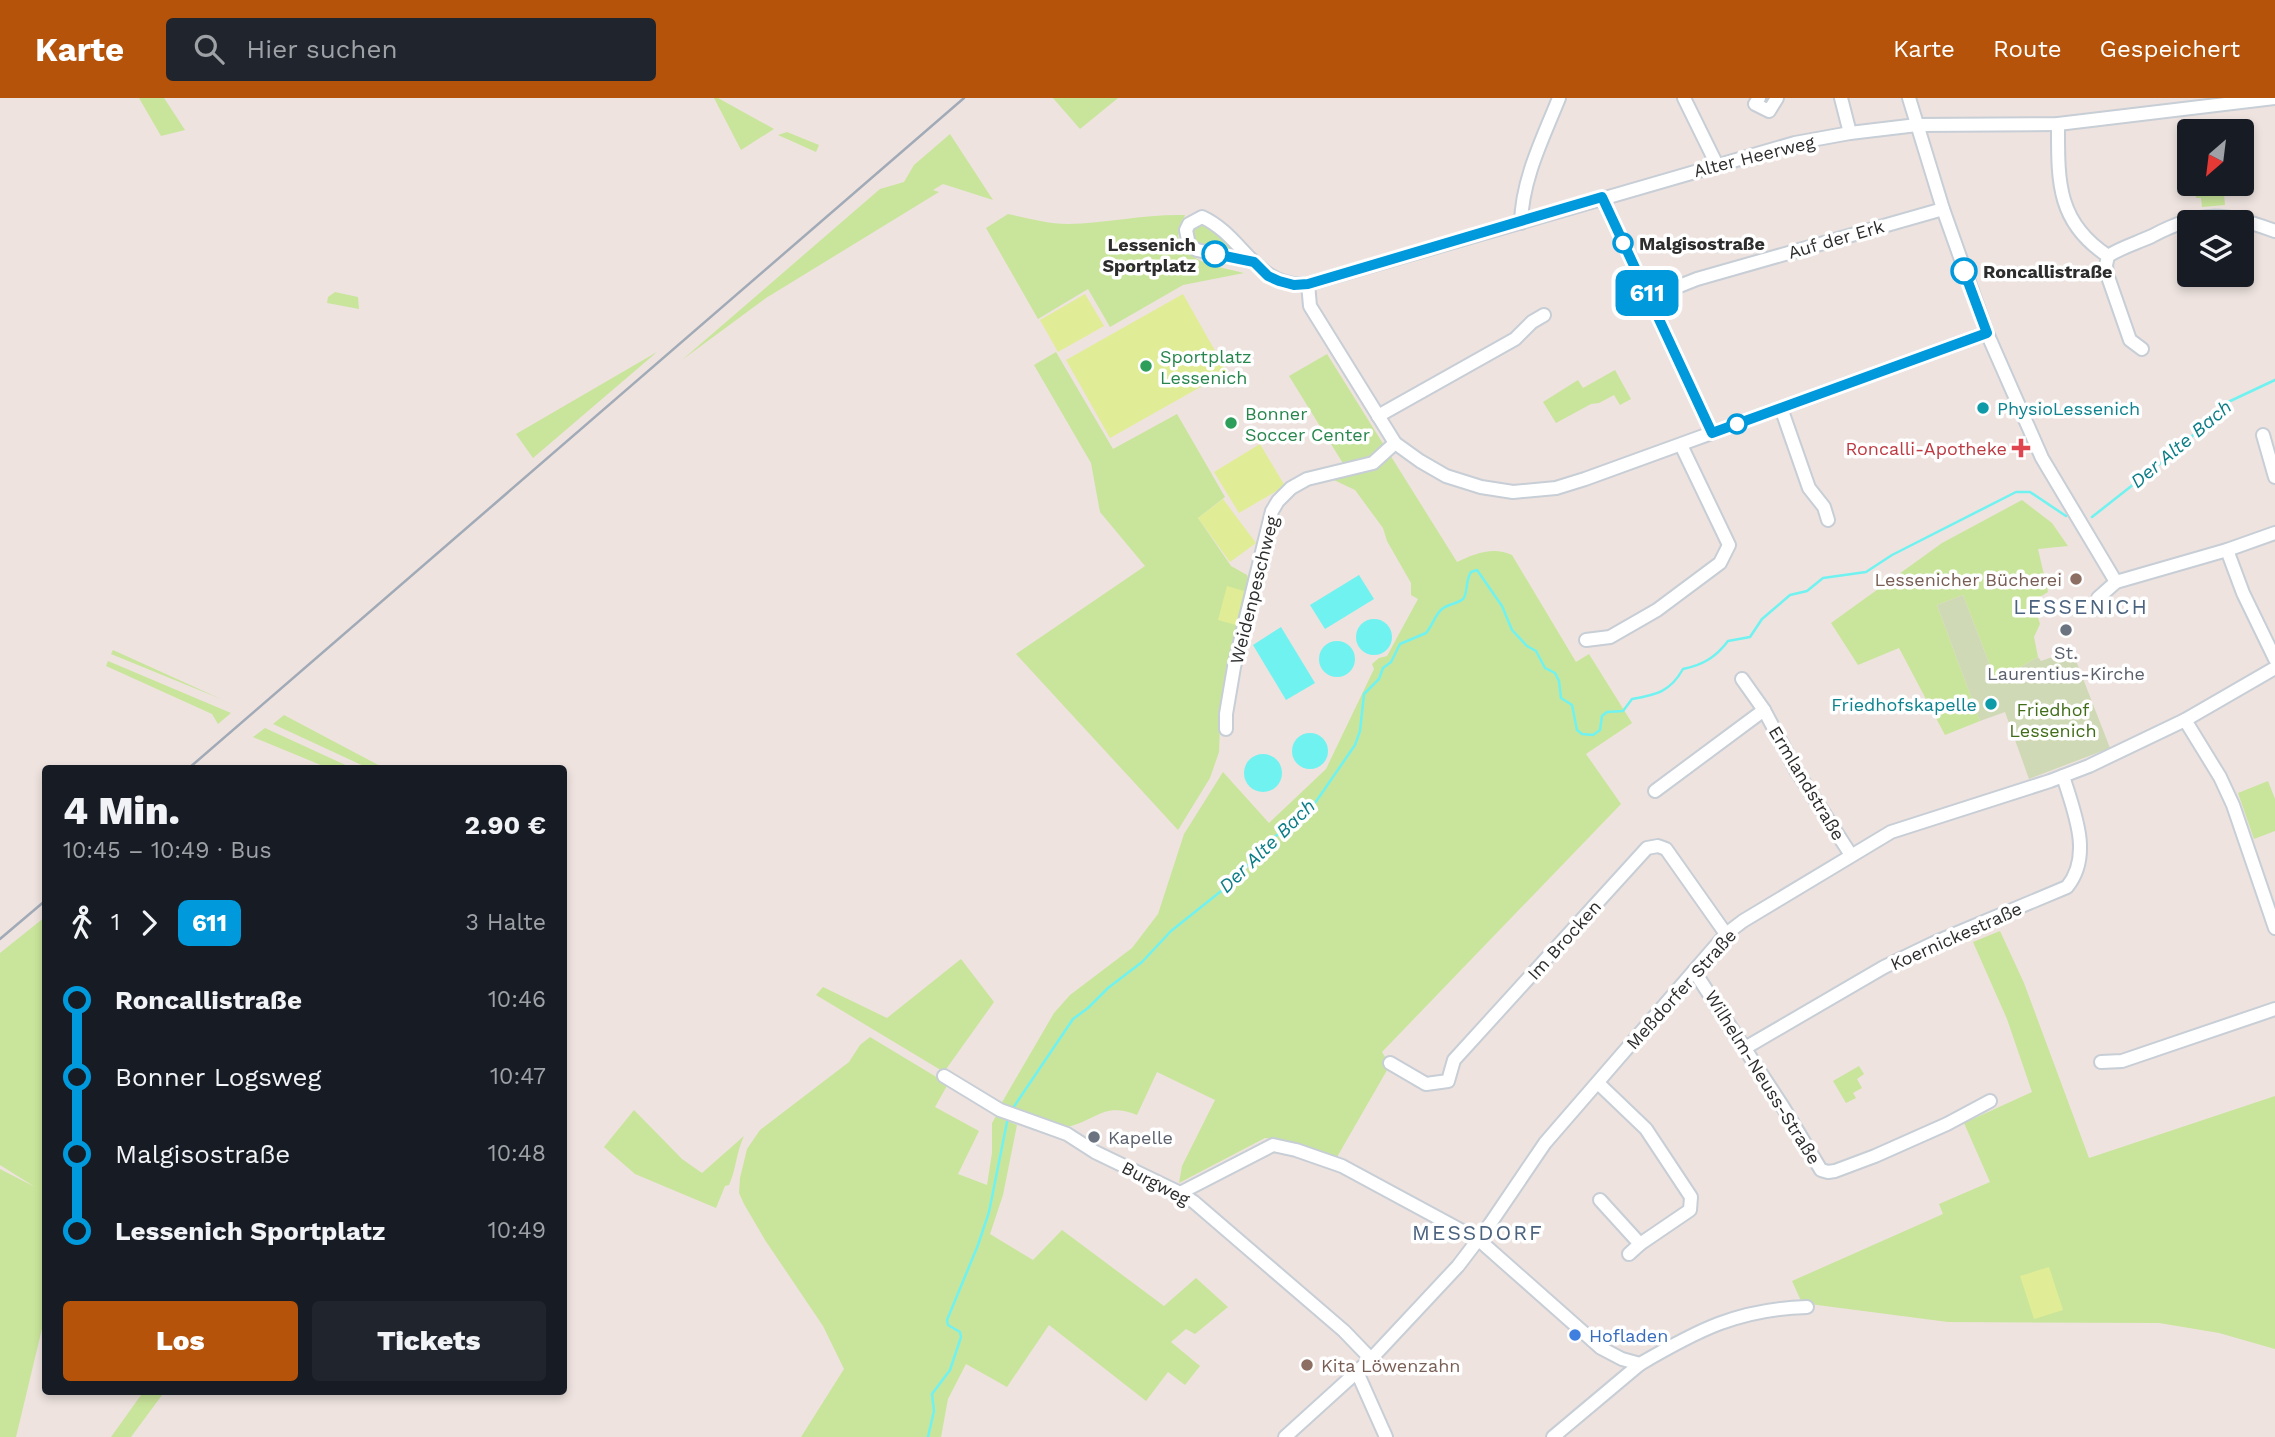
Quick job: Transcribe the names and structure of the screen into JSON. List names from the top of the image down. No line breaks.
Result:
{"streets":{"street":["Alter Heerweg","Auf der Erk","Weidenpeschweg","Ermlandstraße","Koernickestraße","Im Brocken","Meßdorfer Straße","Wilhelm-Neuss-Straße","Burgweg"]},"crossings":[["Ermlandstraße","Meßdorfer Straße"],["Koernickestraße","Meßdorfer Straße"],["Koernickestraße","Wilhelm-Neuss-Straße"],["Im Brocken","Meßdorfer Straße"],["Meßdorfer Straße","Wilhelm-Neuss-Straße"],["Meßdorfer Straße","Burgweg"]],"districts":["LESSENICH","MESSDORF"],"water":["Der Alte Bach"],"parks":["Friedhof Lessenich"],"places":{"other":["Malgisostraße","Lessenich Sportplatz","Roncallistraße","Sportplatz Lessenich","PhysioLessenich","Bonner Soccer Center","Lessenicher Bücherei","St. Laurentius-Kirche","Friedhofskapelle","Kapelle","Hofladen","Kita Löwenzahn"],"health":["Roncalli-Apotheke"]},"lines":["bus line 611"],"north":"bottom left","page":{"header":"Karte","search":"Hier suchen","nav":["Karte","Route","Gespeichert"],"on_map":"611","heading":["4 Min.","10:45 – 10:49 · Bus","2.90 €"],"legs":["1","611","3 Halte"],"list":[{"name":"Roncallistraße","value":"10:46"},{"name":"Bonner Logsweg","value":"10:47"},{"name":"Malgisostraße","value":"10:48"},{"name":"Lessenich Sportplatz","value":"10:49"}],"buttons":["Los","Tickets"]}}
